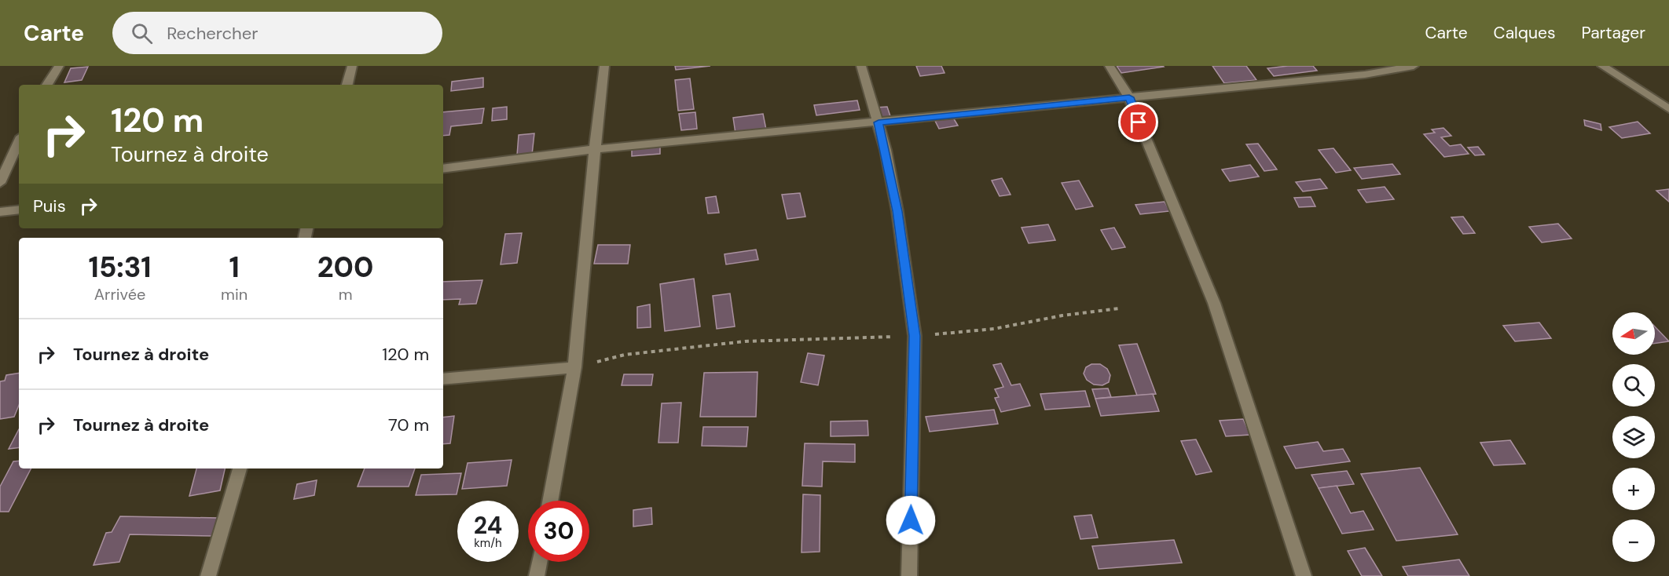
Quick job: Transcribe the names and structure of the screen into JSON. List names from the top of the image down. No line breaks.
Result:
{"north":"left","page":{"header":"Carte","search":"Rechercher","nav":["Carte","Calques","Partager"],"turn":["120 m","Tournez à droite"],"then":"Puis","eta":["15:31","Arrivée","1","min","200","m"],"map_buttons":["+","−"],"list":[{"name":"Tournez à droite","value":"120 m"},{"name":"Tournez à droite","value":"70 m"}],"speed":"24 km/h","limit":"30"}}
